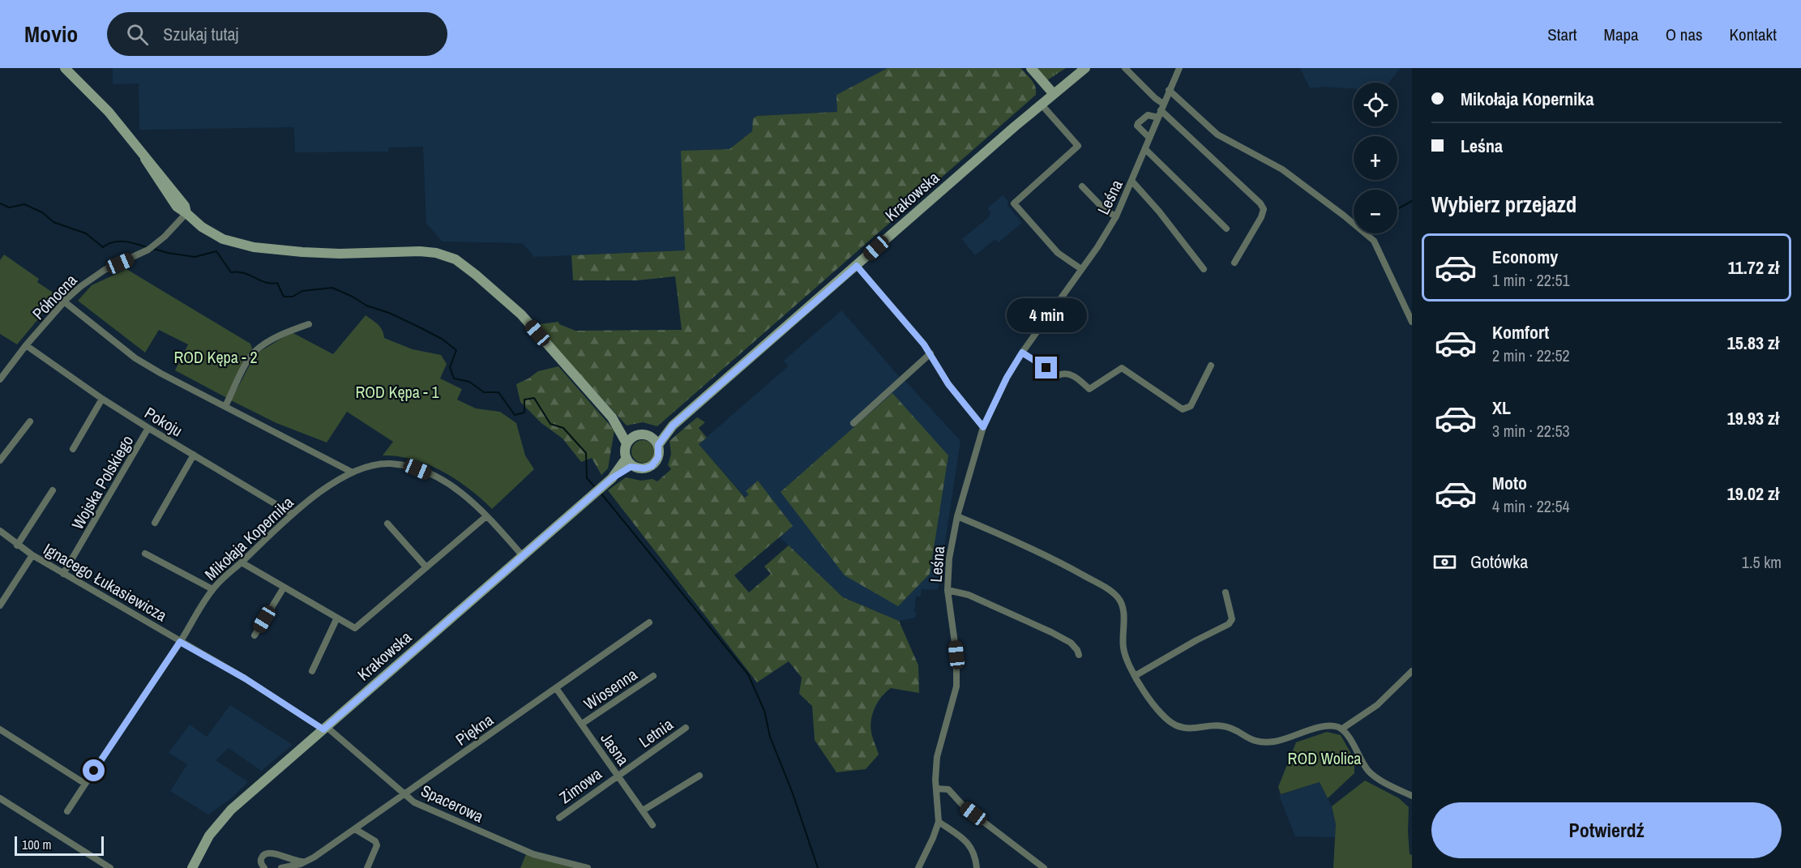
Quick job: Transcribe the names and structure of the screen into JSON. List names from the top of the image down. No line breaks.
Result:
{"streets":{"street":["Krakowska","Leśna","Północna","Pokoju","Wojska Polskiego","Mikołaja Kopernika","Ignacego Łukasiewicza","Wiosenna","Piękna","Letnia","Jasna","Zimowa","Spacerowa"]},"crossings":[["Krakowska","Mikołaja Kopernika"],["Krakowska","Ignacego Łukasiewicza"],["Krakowska","Spacerowa"],["Północna","Pokoju"],["Pokoju","Wojska Polskiego"],["Pokoju","Mikołaja Kopernika"],["Wojska Polskiego","Ignacego Łukasiewicza"],["Mikołaja Kopernika","Ignacego Łukasiewicza"],["Ignacego Łukasiewicza","Spacerowa"],["Wiosenna","Jasna"],["Piękna","Jasna"],["Piękna","Spacerowa"],["Letnia","Jasna"],["Letnia","Zimowa"],["Jasna","Zimowa"]],"parks":["ROD Kępa - 2","ROD Kępa - 1","ROD Wolica"],"scale_bar":"100 m","page":{"header":"Movio","search":"Szukaj tutaj","nav":["Start","Mapa","O nas","Kontakt"],"banner":["Mikołaja Kopernika","Leśna"],"map_buttons":["+","−"],"heading":"Wybierz przejazd","list":[{"name":"Economy","note":"1 min · 22:51","value":"11.72 zł"},{"name":"Komfort","note":"2 min · 22:52","value":"15.83 zł"},{"name":"XL","note":"3 min · 22:53","value":"19.93 zł"},{"name":"Moto","note":"4 min · 22:54","value":"19.02 zł"}],"bubble":"4 min","pay":["Gotówka","1.5 km"],"buttons":"Potwierdź","scale":"100 m"}}
